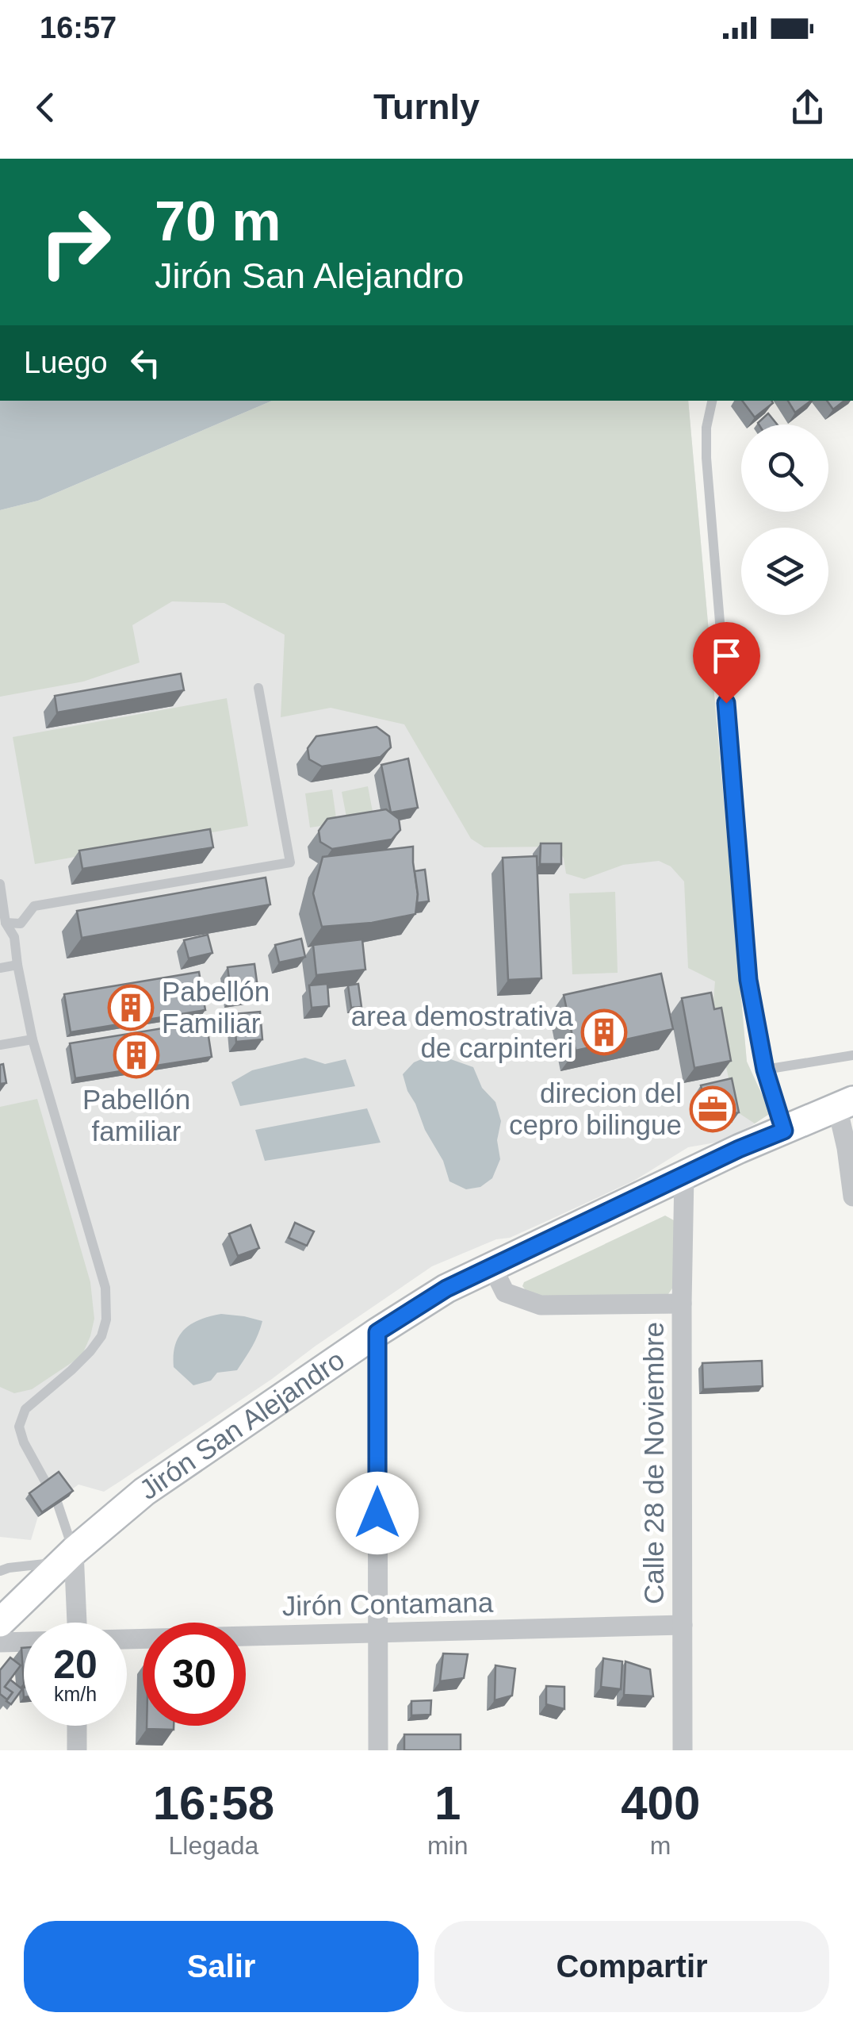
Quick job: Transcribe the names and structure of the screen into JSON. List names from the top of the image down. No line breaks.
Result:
{"streets":{"street":["Jirón San Alejandro","Calle 28 de Noviembre","Jirón Contamana"]},"crossings":[["Jirón San Alejandro","Calle 28 de Noviembre"],["Calle 28 de Noviembre","Jirón Contamana"]],"places":{"building":["Pabellón Familiar","area demostrativa de carpinteri","Pabellón familiar"],"office":["direcion del cepro bilingue"]},"page":{"status":"16:57","header":"Turnly","turn":["70 m","Jirón San Alejandro"],"then":"Luego","speed":"20 km/h","limit":"30","eta":["16:58","Llegada","1","min","400","m"],"buttons":["Salir","Compartir"]}}
